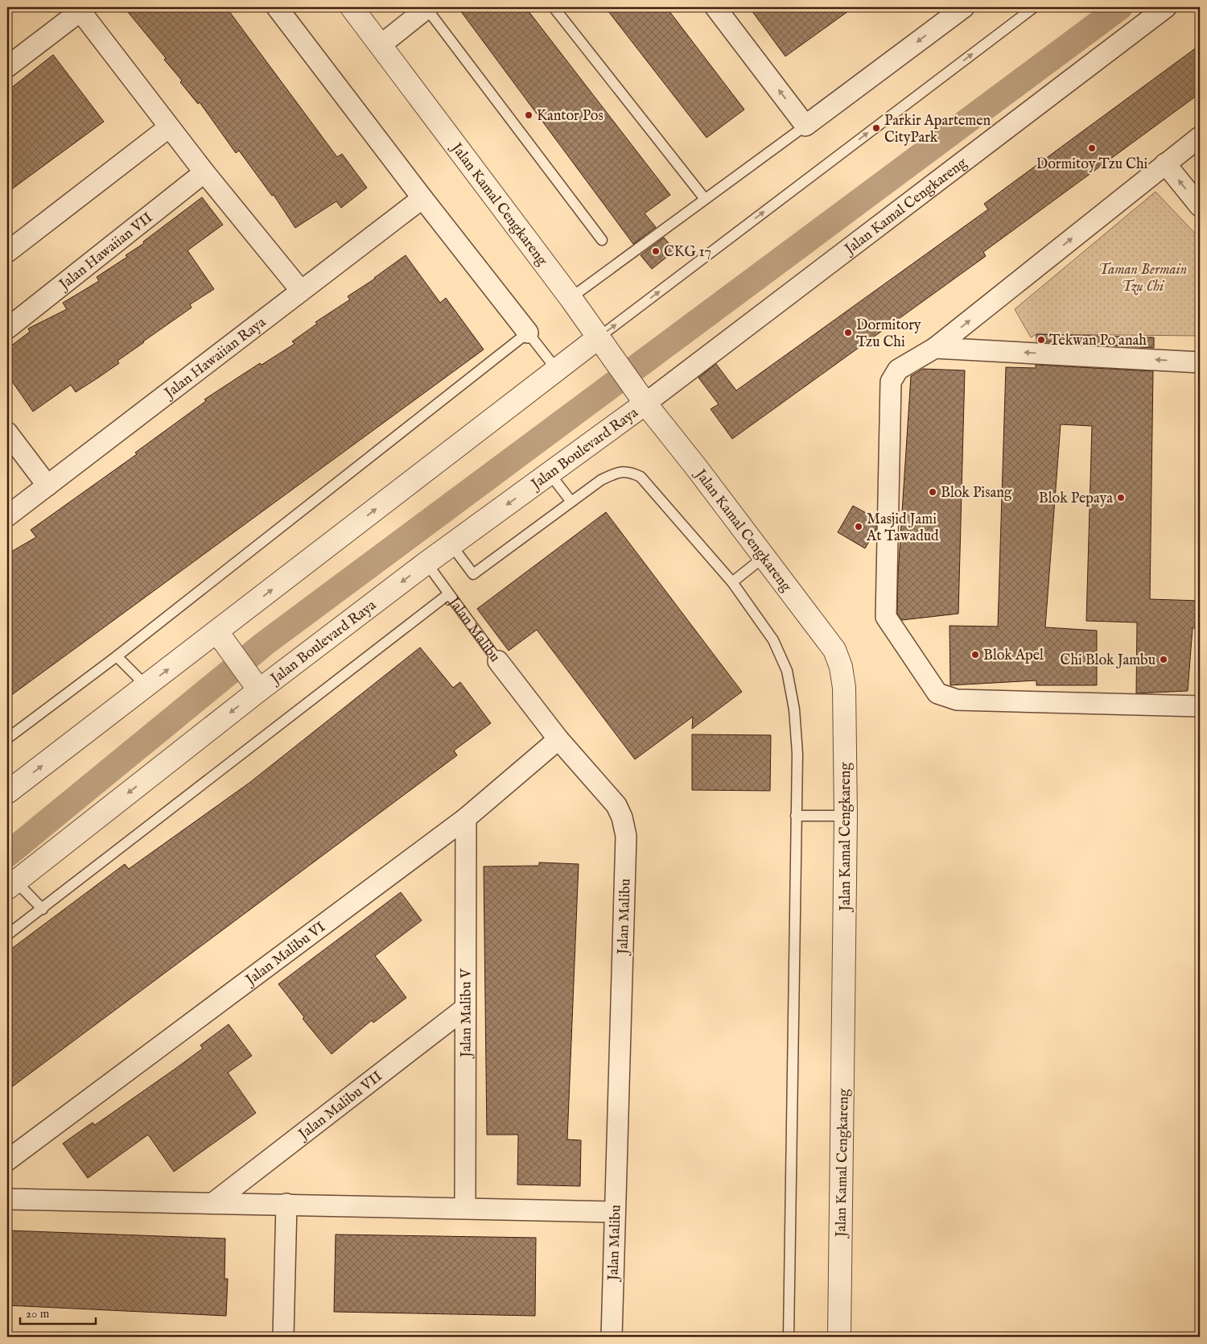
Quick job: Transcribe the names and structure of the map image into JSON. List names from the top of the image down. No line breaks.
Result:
{"streets":{"street":["Jalan Kamal Cengkareng","Jalan Hawaiian VII","Jalan Hawaiian Raya","Jalan Boulevard Raya","Jalan Malibu","Jalan Malibu VI","Jalan Malibu V","Jalan Malibu VII"]},"crossings":[["Jalan Kamal Cengkareng","Jalan Boulevard Raya"],["Jalan Boulevard Raya","Jalan Malibu"],["Jalan Malibu","Jalan Malibu VI"],["Jalan Malibu VI","Jalan Malibu V"],["Jalan Malibu V","Jalan Malibu VII"]],"parks":["Taman Bermain Tzu Chi"],"places":["Kantor Pos","Parkir Apartemen CityPark","Dormitoy Tzu Chi","CKG 17","Dormitory Tzu Chi","Tekwan Po anah","Blok Pisang","Blok Pepaya","Masjid Jami At Tawadud","Blok Apel","Chi Blok Jambu"],"scale_bar":"20 m"}
